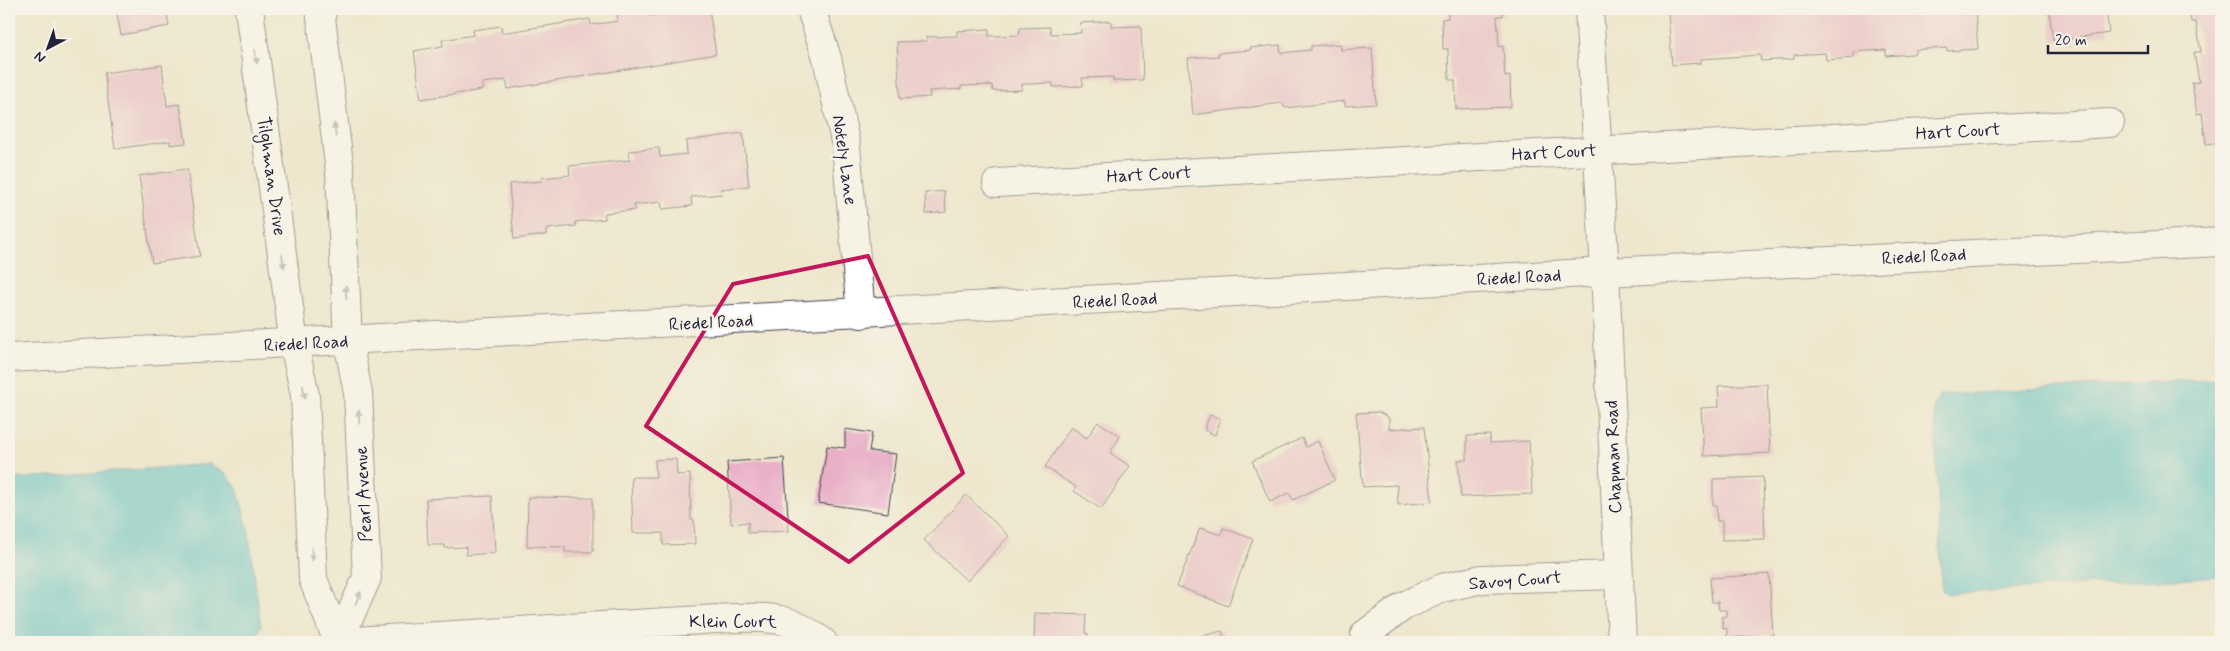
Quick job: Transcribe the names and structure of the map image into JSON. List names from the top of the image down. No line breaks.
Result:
{"streets":{"street":["Hart Court","Notely Lane","Tilghman Drive","Riedel Road","Chapman Road","Pearl Avenue","Savoy Court","Klein Court"]},"crossings":[["Hart Court","Chapman Road"],["Notely Lane","Riedel Road"],["Tilghman Drive","Riedel Road"],["Riedel Road","Chapman Road"],["Riedel Road","Pearl Avenue"],["Chapman Road","Savoy Court"],["Pearl Avenue","Klein Court"]],"scale_bar":"20 m","north":"bottom left"}
